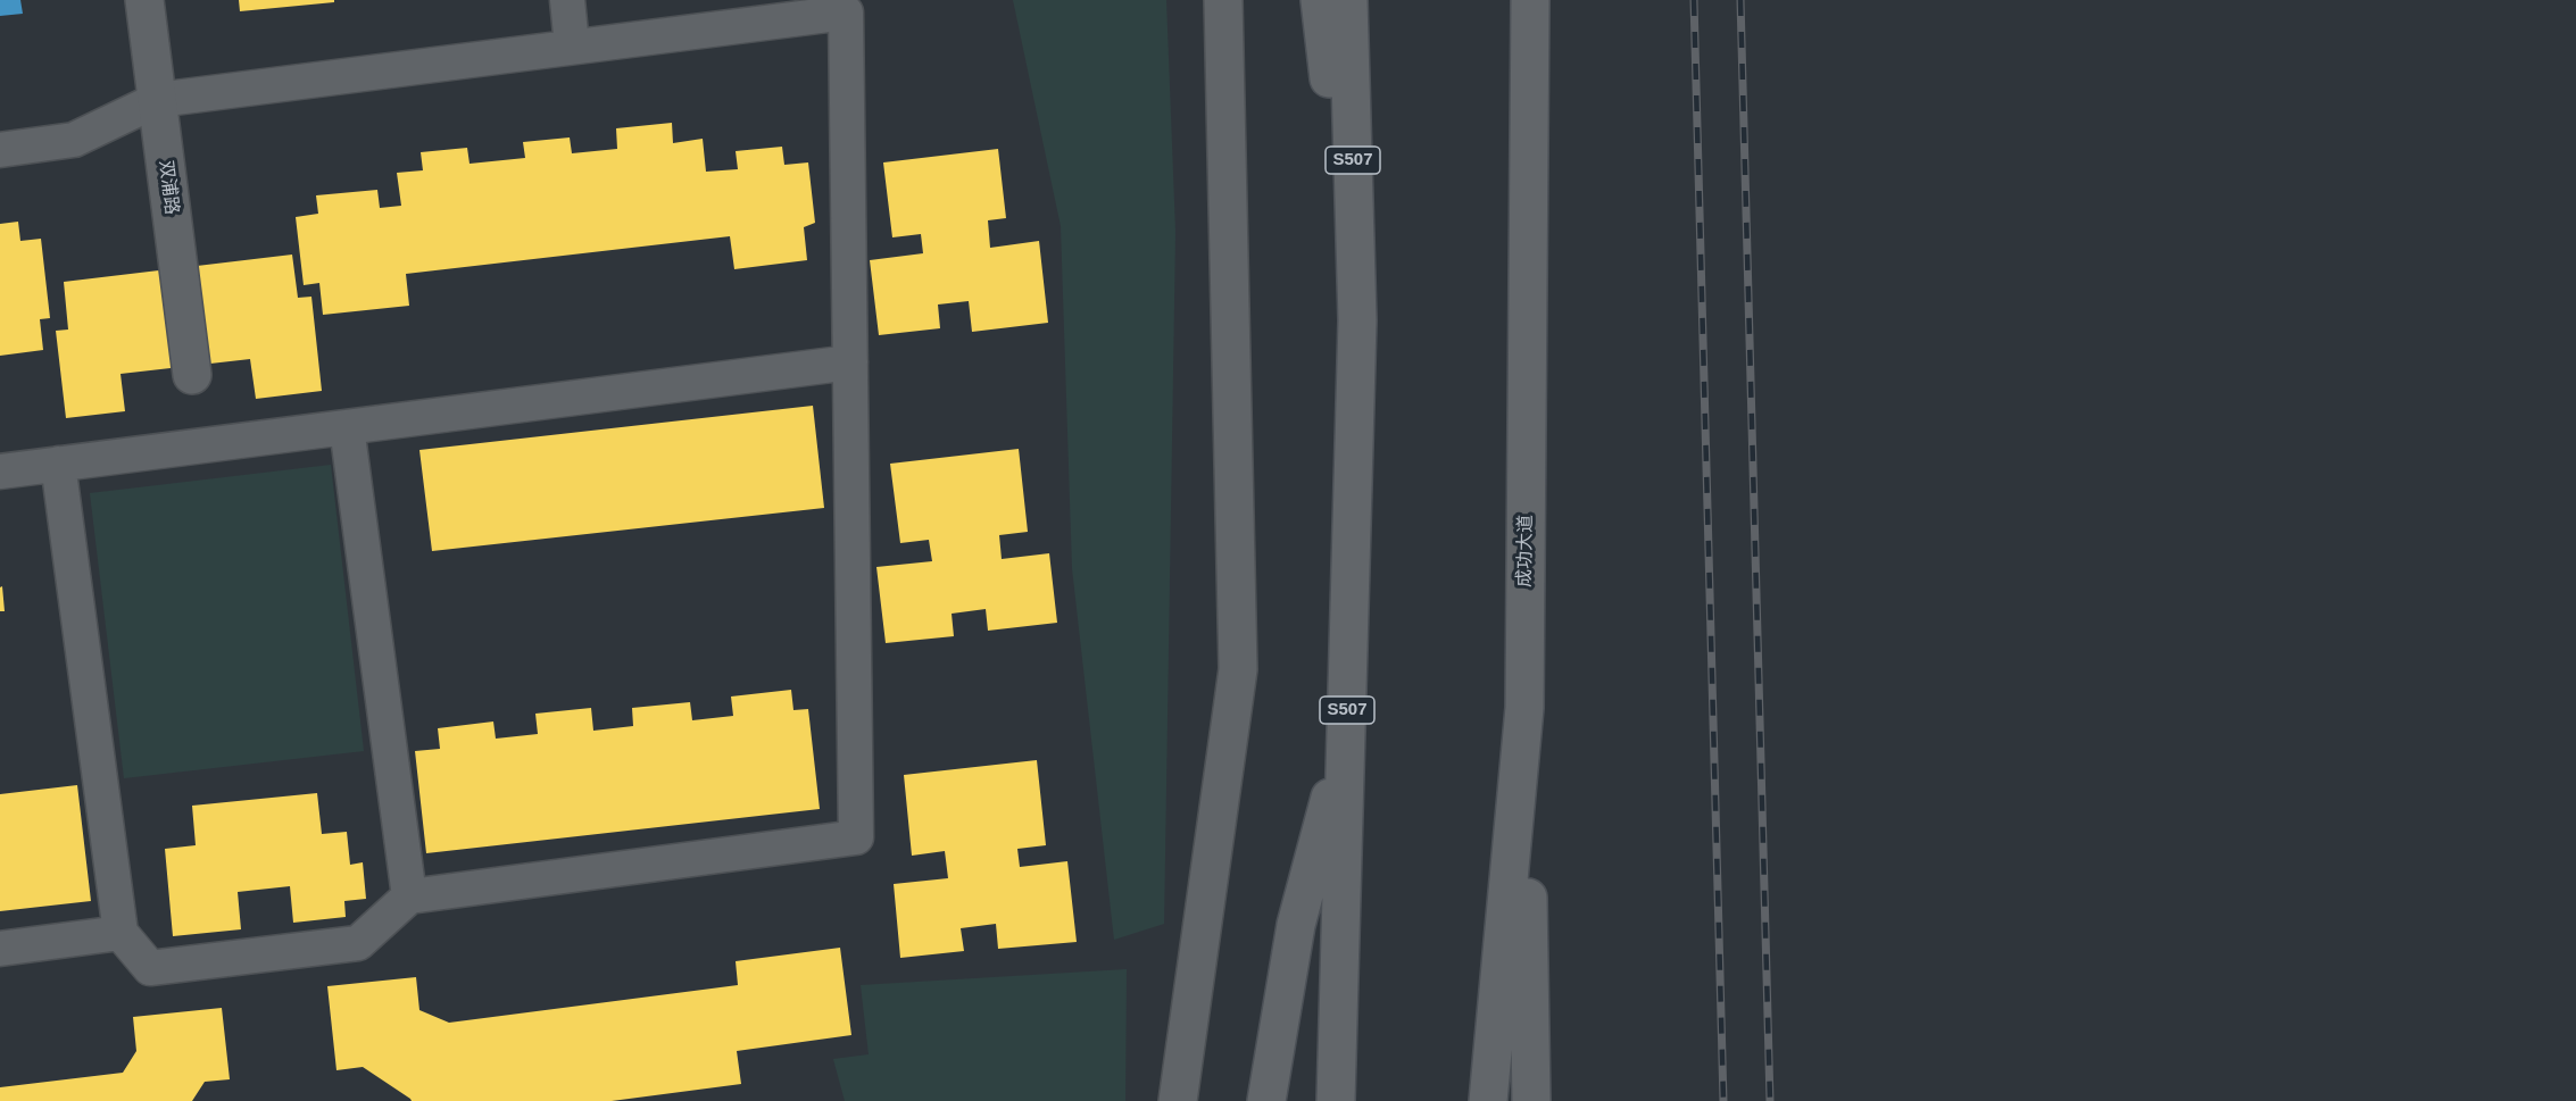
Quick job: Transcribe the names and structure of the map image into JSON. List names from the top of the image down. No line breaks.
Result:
{"streets":{"highway":["S507","成功大道"],"street":["双浦路"]}}
